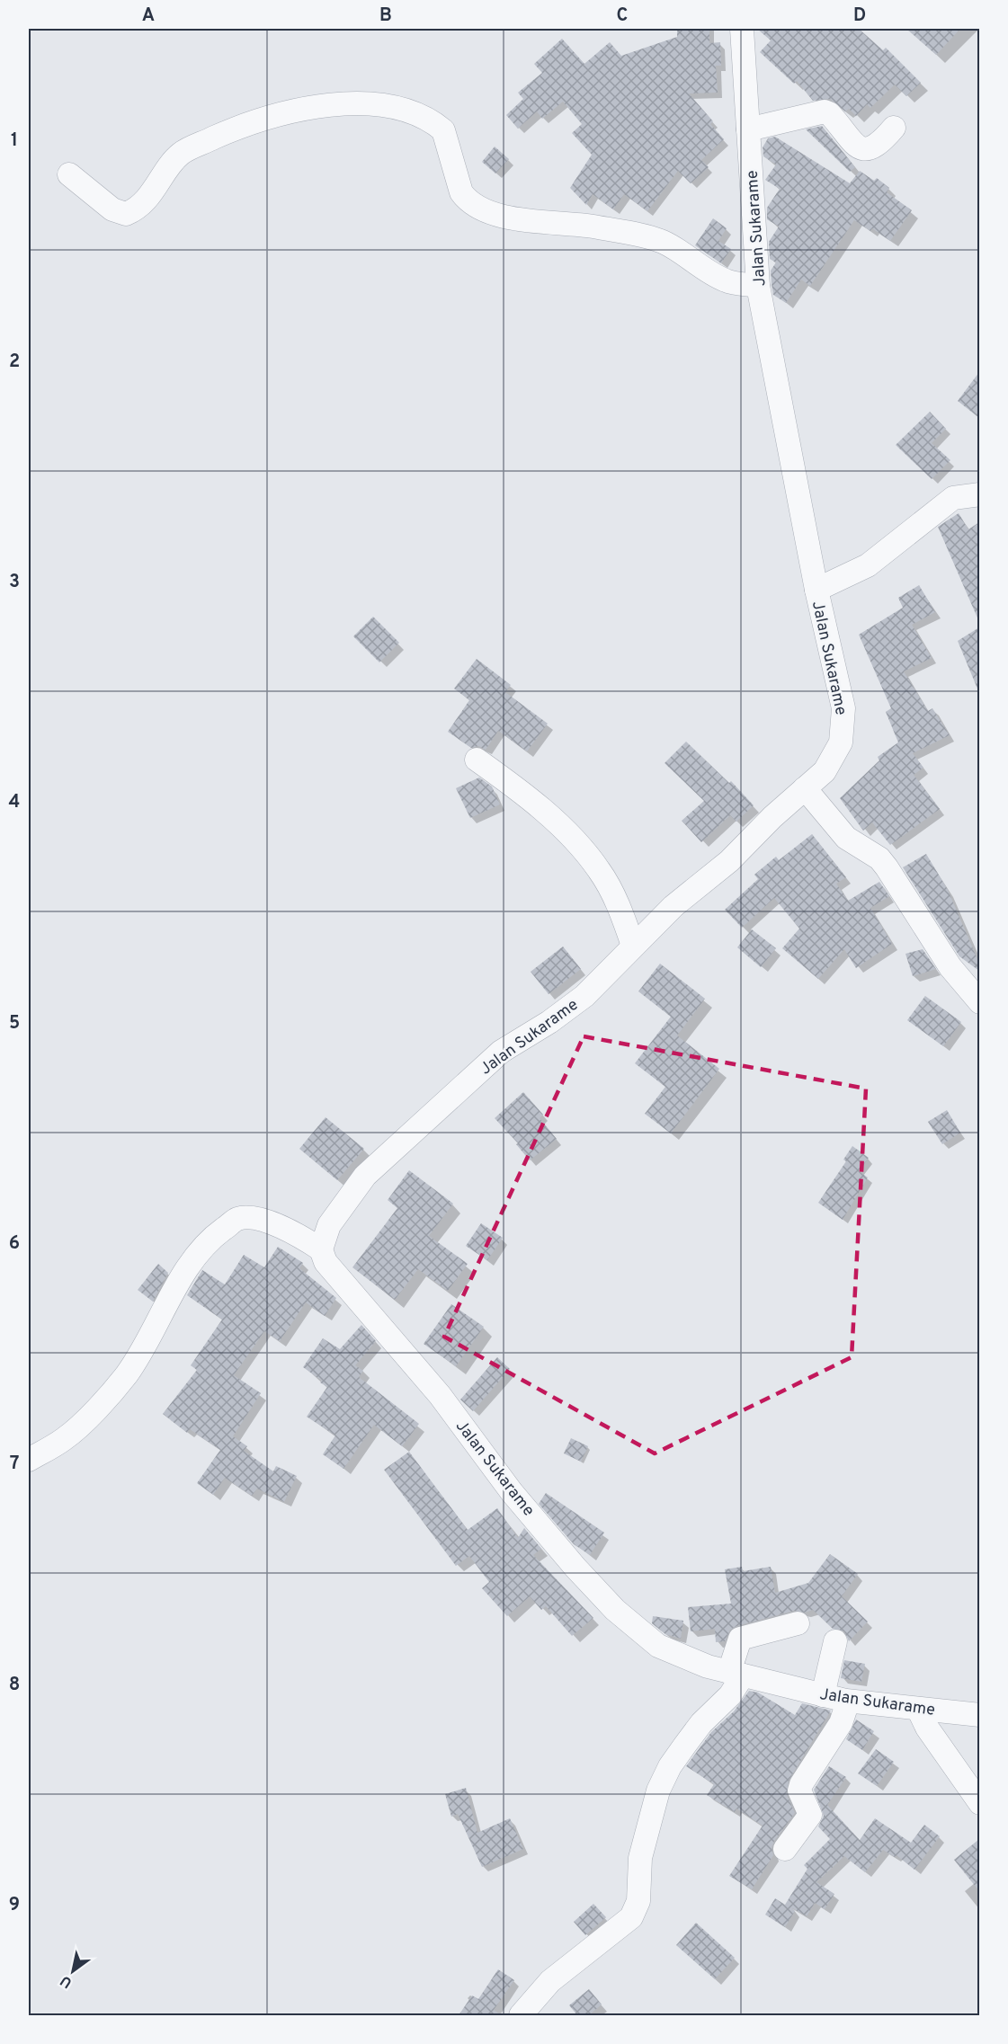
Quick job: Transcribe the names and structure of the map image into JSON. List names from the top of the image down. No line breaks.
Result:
{"streets":{"street":["Jalan Sukarame"]},"north":"bottom left","grid":{"columns":["A","B","C","D"],"rows":["1","2","3","4","5","6","7","8","9"]}}
